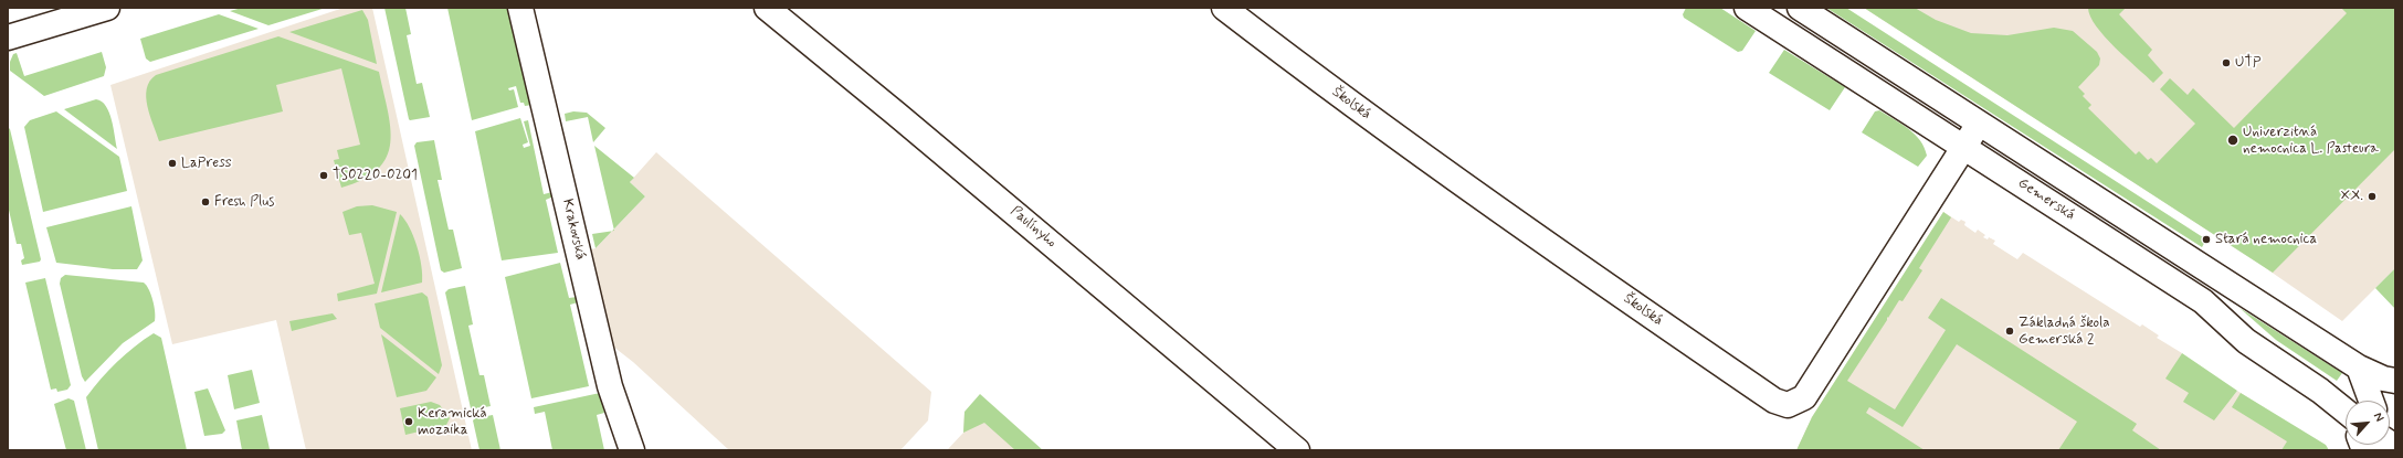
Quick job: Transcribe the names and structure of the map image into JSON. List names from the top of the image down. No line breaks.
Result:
{"streets":{"street":["Školská","Gemerská","Paulínyho","Krakovská"]},"crossings":[["Školská","Gemerská"]],"places":["UTP","Univerzitná nemocnica L. Pasteura","LaPress","TS0220-0201","XX.","Fresh Plus","Stará nemocnica","Základná škola Gemerská 2","Keramická mozaika"],"north":"top right"}
